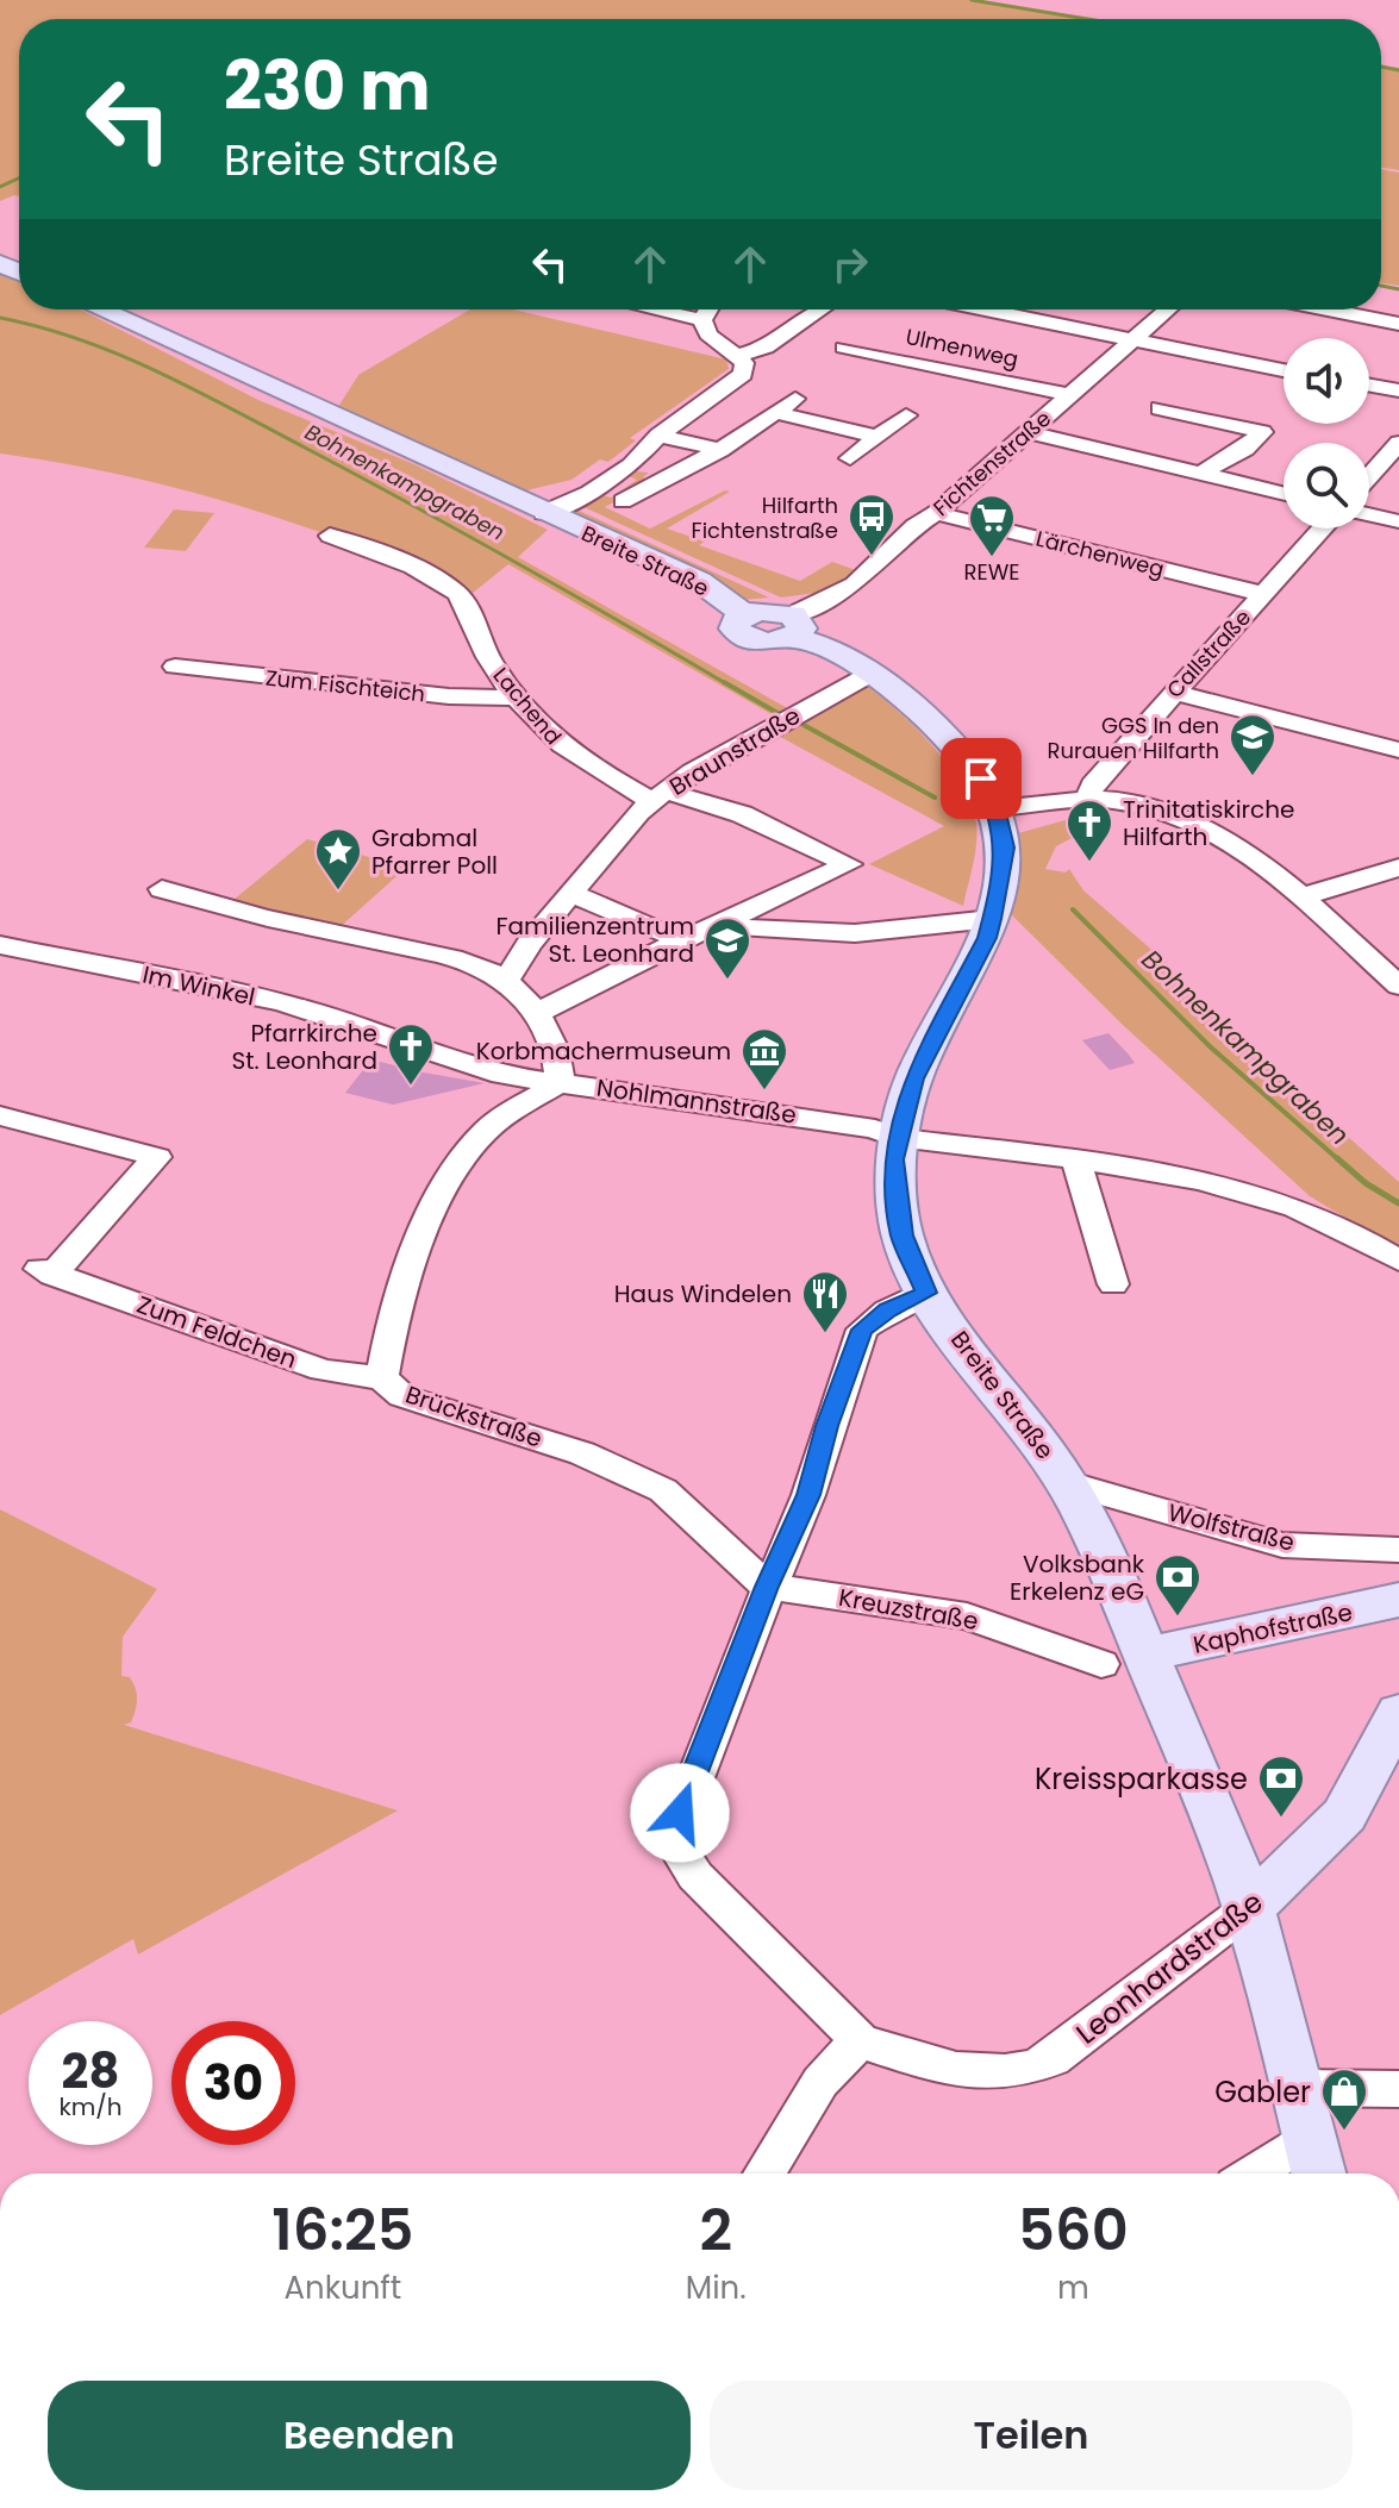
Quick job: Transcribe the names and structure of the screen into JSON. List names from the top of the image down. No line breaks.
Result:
{"streets":{"main road":["Breite Straße","Kaphofstraße","Leonhardstraße"],"street":["Ulmenweg","Fichtenstraße","Lärchenweg","Callstraße","Zum Fischteich","Lachend","Braunstraße","Im Winkel","Nohlmannstraße","Zum Feldchen","Brückstraße","Wolfstraße","Kreuzstraße"]},"crossings":[["Ulmenweg","Fichtenstraße"],["Fichtenstraße","Lärchenweg"],["Fichtenstraße","Breite Straße"],["Lärchenweg","Callstraße"],["Breite Straße","Braunstraße"],["Breite Straße","Nohlmannstraße"],["Breite Straße","Wolfstraße"],["Breite Straße","Kreuzstraße"],["Breite Straße","Kaphofstraße"],["Breite Straße","Leonhardstraße"],["Zum Fischteich","Lachend"],["Lachend","Braunstraße"],["Im Winkel","Nohlmannstraße"],["Im Winkel","Brückstraße"],["Nohlmannstraße","Brückstraße"],["Zum Feldchen","Brückstraße"],["Brückstraße","Kreuzstraße"],["Kreuzstraße","Kaphofstraße"]],"water":["Bohnenkampgraben"],"places":{"bus stop":["Hilfarth Fichtenstraße"],"supermarket":["REWE"],"school or university":["GGS In den Rurauen Hilfarth","Familienzentrum St. Leonhard"],"church":["Trinitatiskirche Hilfarth","Pfarrkirche St. Leonhard"],"place":["Grabmal Pfarrer Poll"],"museum":["Korbmachermuseum"],"restaurant":["Haus Windelen"],"bank":["Volksbank Erkelenz eG","Kreissparkasse"],"shop":["Gabler"]},"page":{"turn":["230 m","Breite Straße"],"speed":"28 km/h","limit":"30","eta":["16:25","Ankunft","2","Min.","560","m"],"buttons":["Beenden","Teilen"]}}
